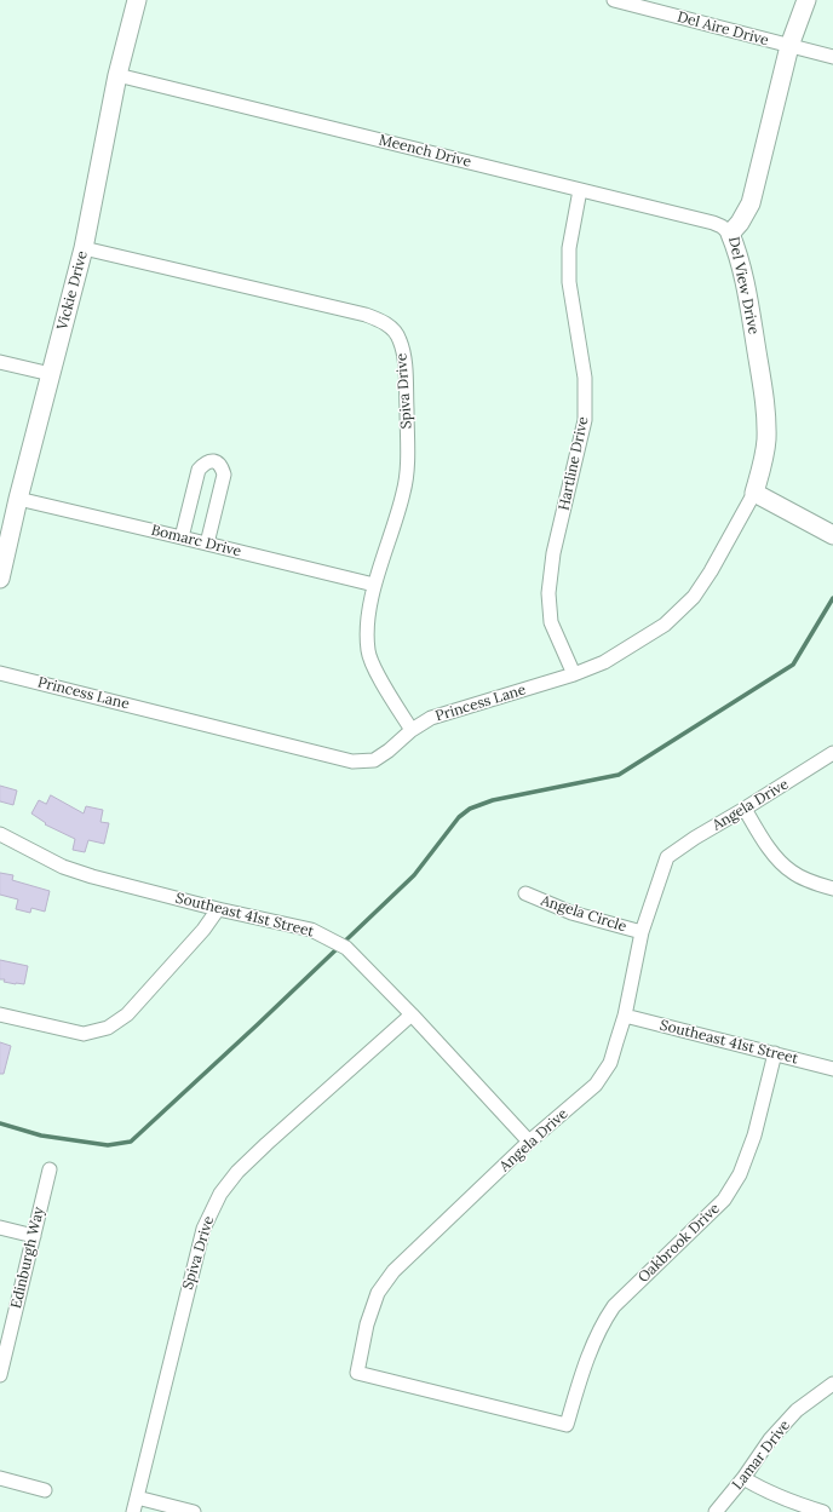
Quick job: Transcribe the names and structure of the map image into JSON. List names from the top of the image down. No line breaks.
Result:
{"streets":{"street":["Del Aire Drive","Meench Drive","Del View Drive","Vickie Drive","Spiva Drive","Hartline Drive","Bomarc Drive","Princess Lane","Angela Drive","Angela Circle","Southeast 41st Street","Oakbrook Drive","Edinburgh Way","Lamar Drive"]},"crossings":[["Del Aire Drive","Del View Drive"],["Meench Drive","Del View Drive"],["Meench Drive","Vickie Drive"],["Meench Drive","Hartline Drive"],["Del View Drive","Princess Lane"],["Vickie Drive","Spiva Drive"],["Vickie Drive","Bomarc Drive"],["Spiva Drive","Bomarc Drive"],["Spiva Drive","Princess Lane"],["Spiva Drive","Southeast 41st Street"],["Hartline Drive","Princess Lane"],["Angela Drive","Angela Circle"],["Angela Drive","Southeast 41st Street"],["Angela Drive","Oakbrook Drive"],["Southeast 41st Street","Oakbrook Drive"]]}
